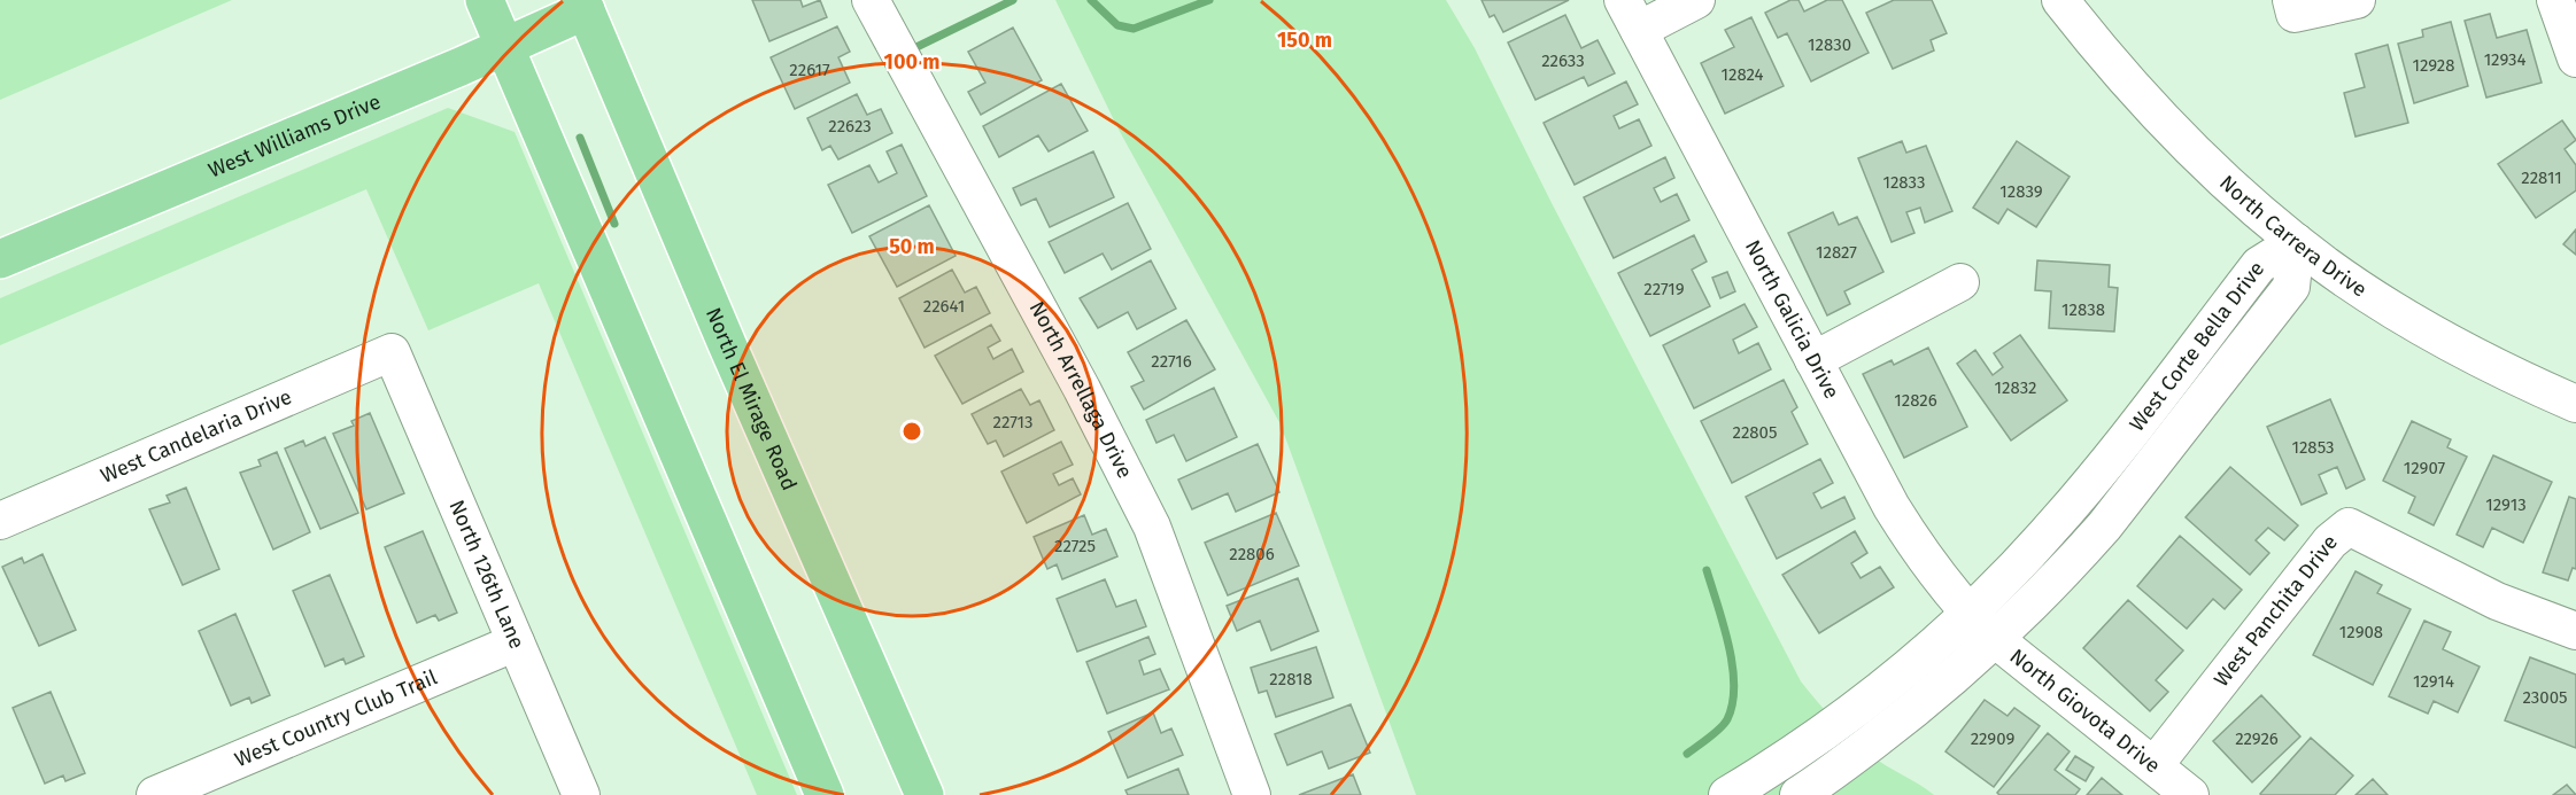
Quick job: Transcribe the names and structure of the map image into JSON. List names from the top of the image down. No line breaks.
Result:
{"streets":{"main road":["West Williams Drive","North El Mirage Road"],"street":["North Carrera Drive","North Galicia Drive","West Corte Bella Drive","North Arrellaga Drive","West Candelaria Drive","North 126th Lane","West Panchita Drive","North Giovota Drive","West Country Club Trail"]},"crossings":[["West Williams Drive","North El Mirage Road"],["North Carrera Drive","West Corte Bella Drive"],["North Galicia Drive","West Corte Bella Drive"],["North Galicia Drive","North Giovota Drive"],["West Corte Bella Drive","North Giovota Drive"],["West Candelaria Drive","North 126th Lane"],["North 126th Lane","West Country Club Trail"],["West Panchita Drive","North Giovota Drive"]],"house_numbers":["12830","12934","22633","12928","22617","12824","22623","22811","12833","12839","12827","22719","22641","12838","22716","12832","12826","22713","22805","12853","12907","12913","22725","22806","12908","22818","12914","23005","22909","22926"],"rings":["150 m","100 m","50 m"]}
